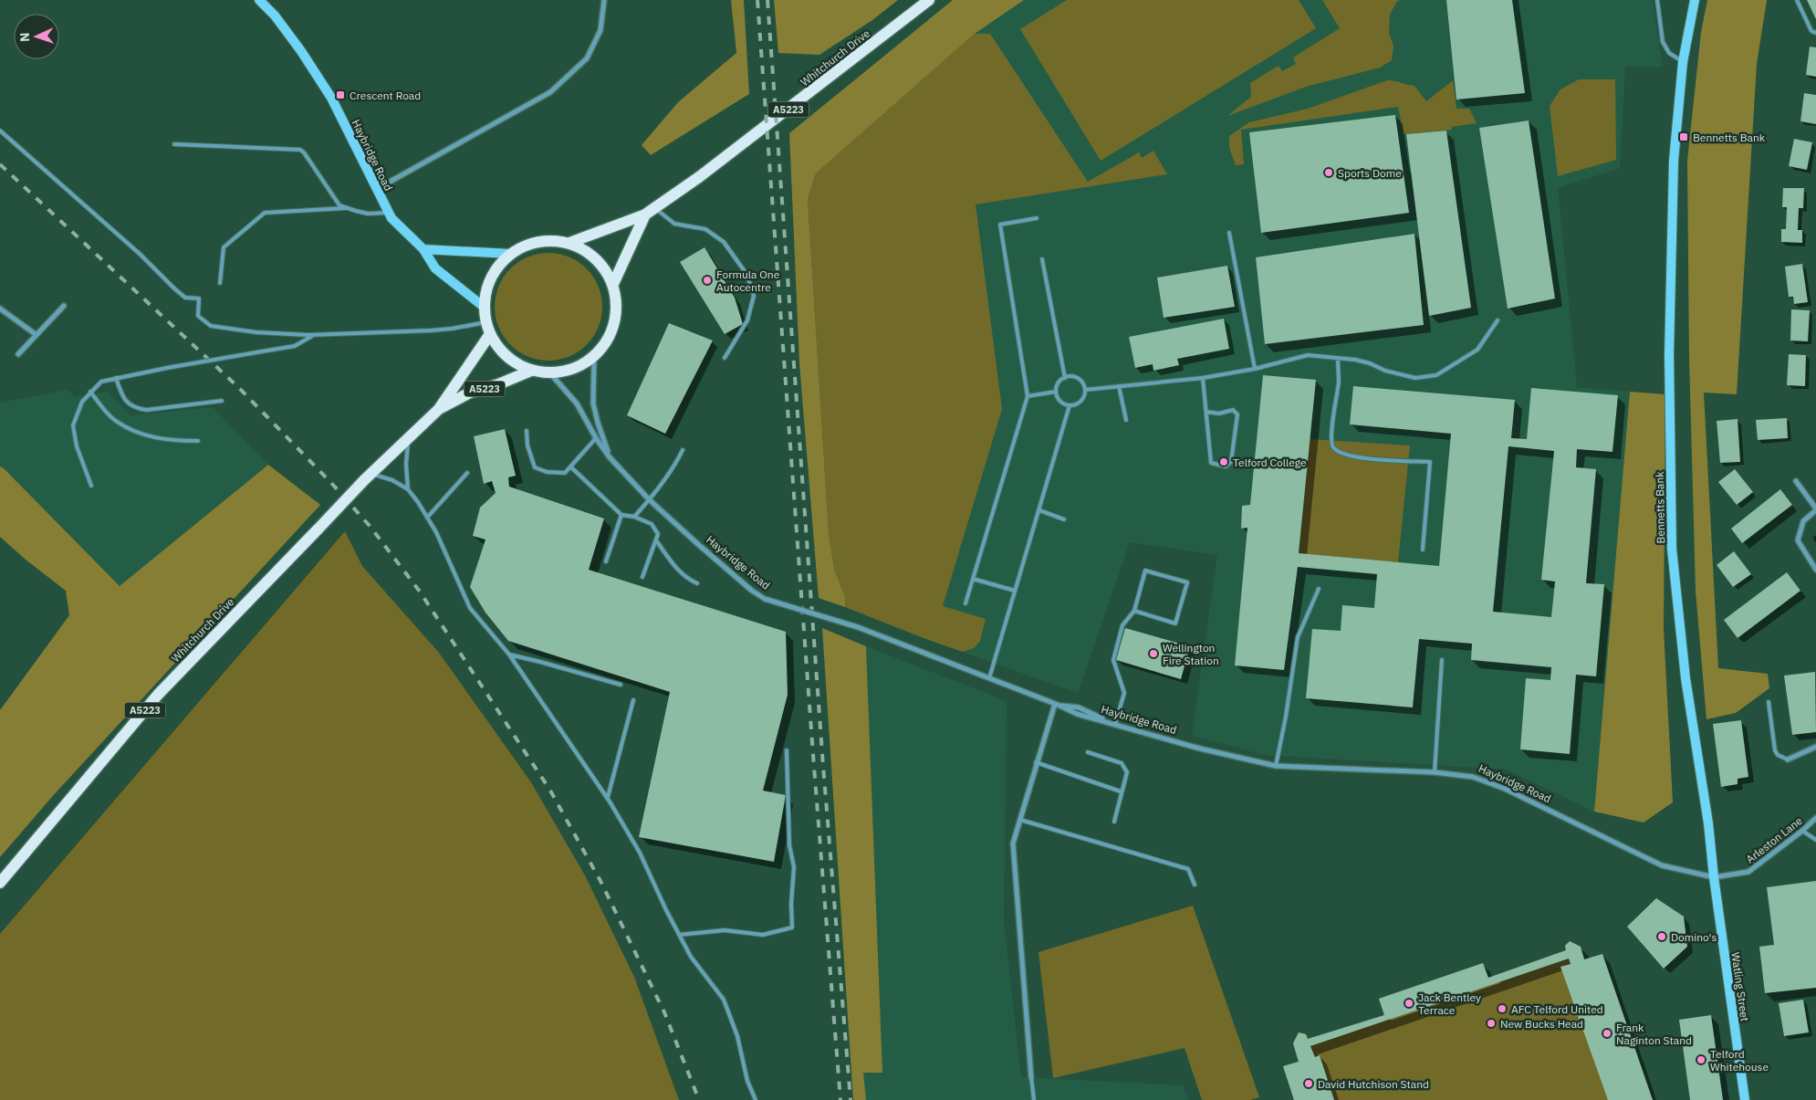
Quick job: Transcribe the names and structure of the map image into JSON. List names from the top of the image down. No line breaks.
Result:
{"streets":{"main road":["Whitchurch Drive","A5223","Haybridge Road","Bennetts Bank","Watling Street"],"street":["Arleston Lane"]},"crossings":[["Whitchurch Drive","Haybridge Road"],["Haybridge Road","Bennetts Bank"],["Haybridge Road","Arleston Lane"],["Haybridge Road","Watling Street"],["Bennetts Bank","Arleston Lane"],["Bennetts Bank","Watling Street"],["Arleston Lane","Watling Street"]],"places":{"transit":["Crescent Road","Bennetts Bank"],"other":["Sports Dome","Formula One Autocentre","Telford College","Wellington Fire Station","Domino's","Jack Bentley Terrace","AFC Telford United","New Bucks Head","Frank Naginton Stand","Telford Whitehouse","David Hutchison Stand"]},"north":"left"}
